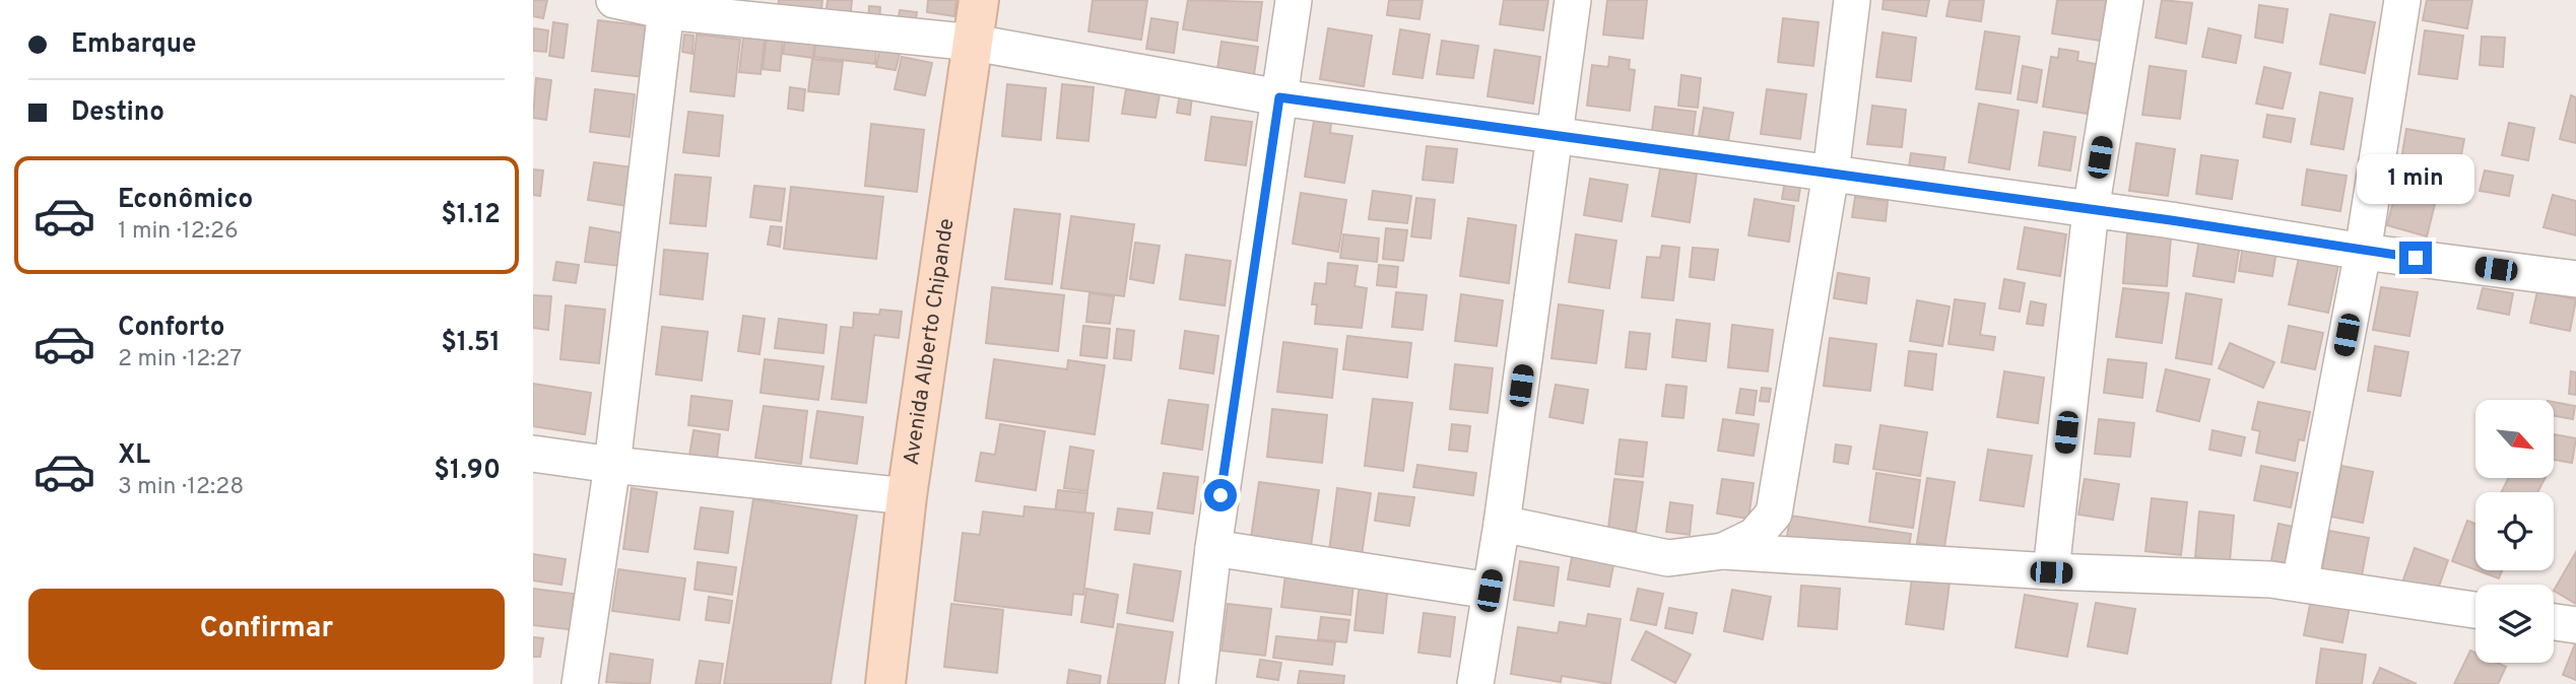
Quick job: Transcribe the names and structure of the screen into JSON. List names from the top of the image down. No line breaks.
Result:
{"streets":{"main road":["Avenida Alberto Chipande"]},"north":"bottom right","page":{"banner":["Embarque","Destino"],"bubble":"1 min","list":[{"name":"Econômico","note":"1 min · 12:26","value":"$1.12"},{"name":"Conforto","note":"2 min · 12:27","value":"$1.51"},{"name":"XL","note":"3 min · 12:28","value":"$1.90"}],"buttons":"Confirmar"}}
